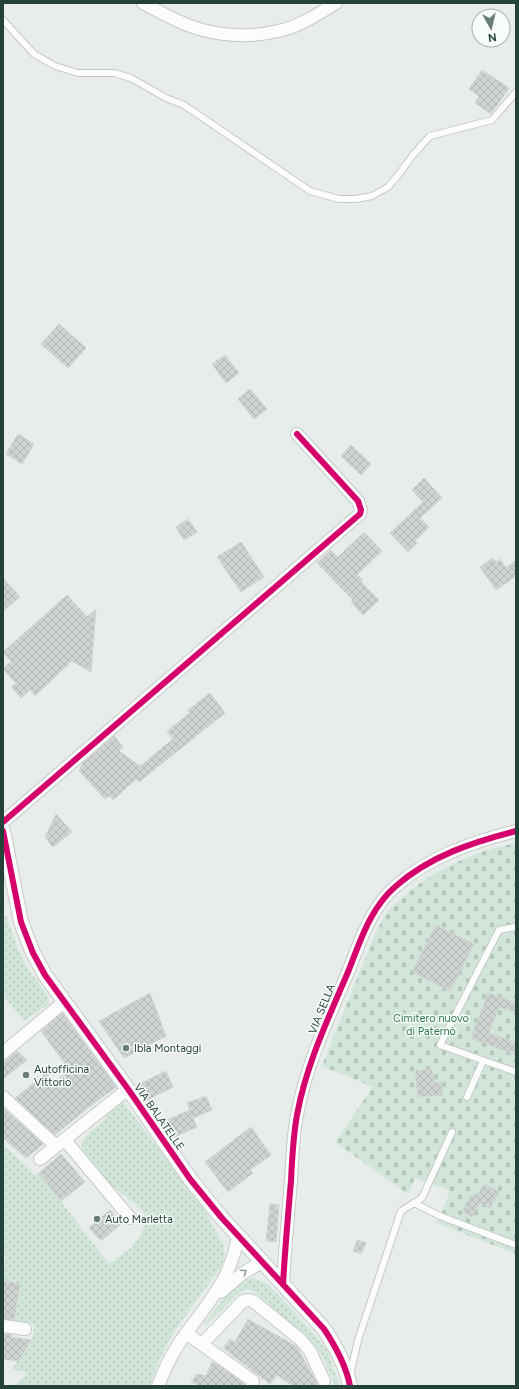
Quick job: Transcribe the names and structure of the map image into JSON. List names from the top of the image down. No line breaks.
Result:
{"streets":{"street":["VIA SELLA","VIA BALATELLE"]},"crossings":[["VIA SELLA","VIA BALATELLE"]],"parks":["Cimitero nuovo di Paternò"],"places":["Ibla Montaggi","Autofficina Vittorio","Auto Marletta"],"north":"bottom"}
